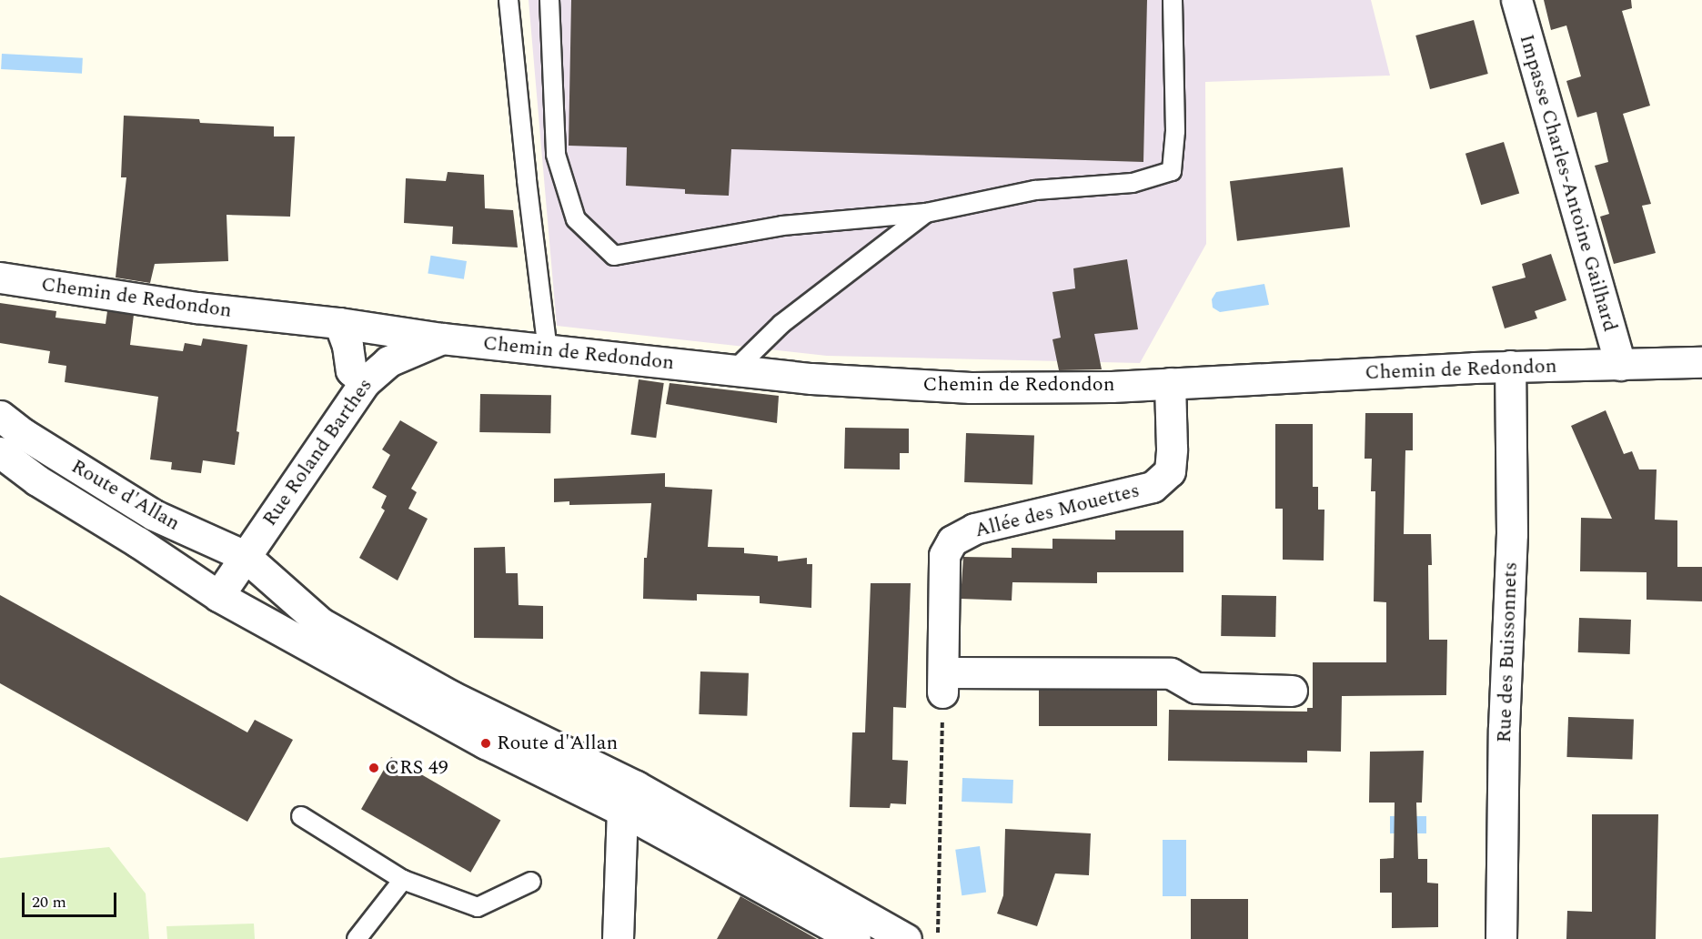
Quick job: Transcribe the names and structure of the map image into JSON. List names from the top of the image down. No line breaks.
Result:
{"streets":{"street":["Impasse Charles-Antoine Gailhard","Chemin de Redondon","Rue Roland Barthes","Route d'Allan","Allée des Mouettes","Rue des Buissonnets"]},"crossings":[["Impasse Charles-Antoine Gailhard","Chemin de Redondon"],["Chemin de Redondon","Rue Roland Barthes"],["Chemin de Redondon","Allée des Mouettes"],["Chemin de Redondon","Rue des Buissonnets"],["Rue Roland Barthes","Route d'Allan"]],"places":["Route d'Allan","CRS 49"],"scale_bar":"20 m"}
